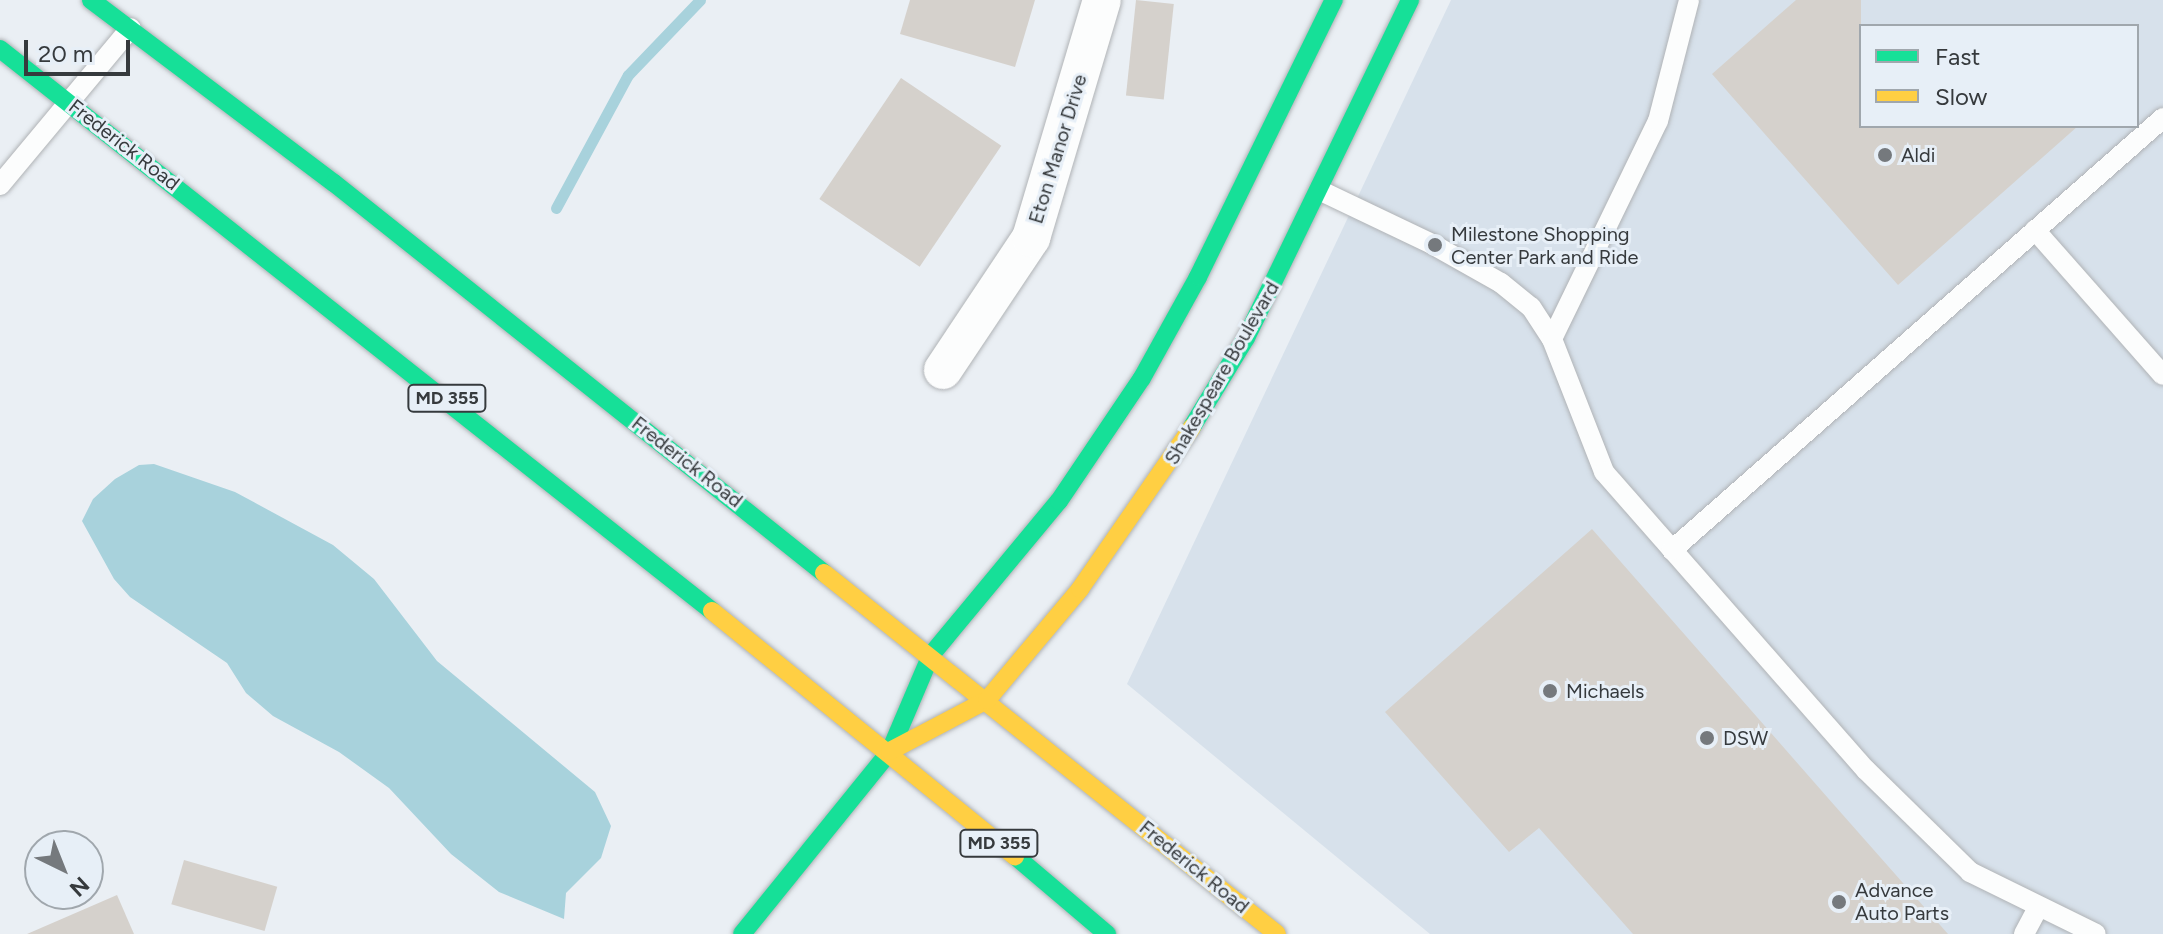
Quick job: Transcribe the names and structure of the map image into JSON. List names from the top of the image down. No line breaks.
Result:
{"streets":{"main road":["Frederick Road","Shakespeare Boulevard","MD 355"],"street":["Eton Manor Drive"]},"crossings":[["Frederick Road","Shakespeare Boulevard"]],"places":["Aldi","Milestone Shopping Center Park and Ride","Michaels","DSW","Advance Auto Parts"],"legend":["Fast","Slow"],"scale_bar":"20 m","north":"bottom right"}
